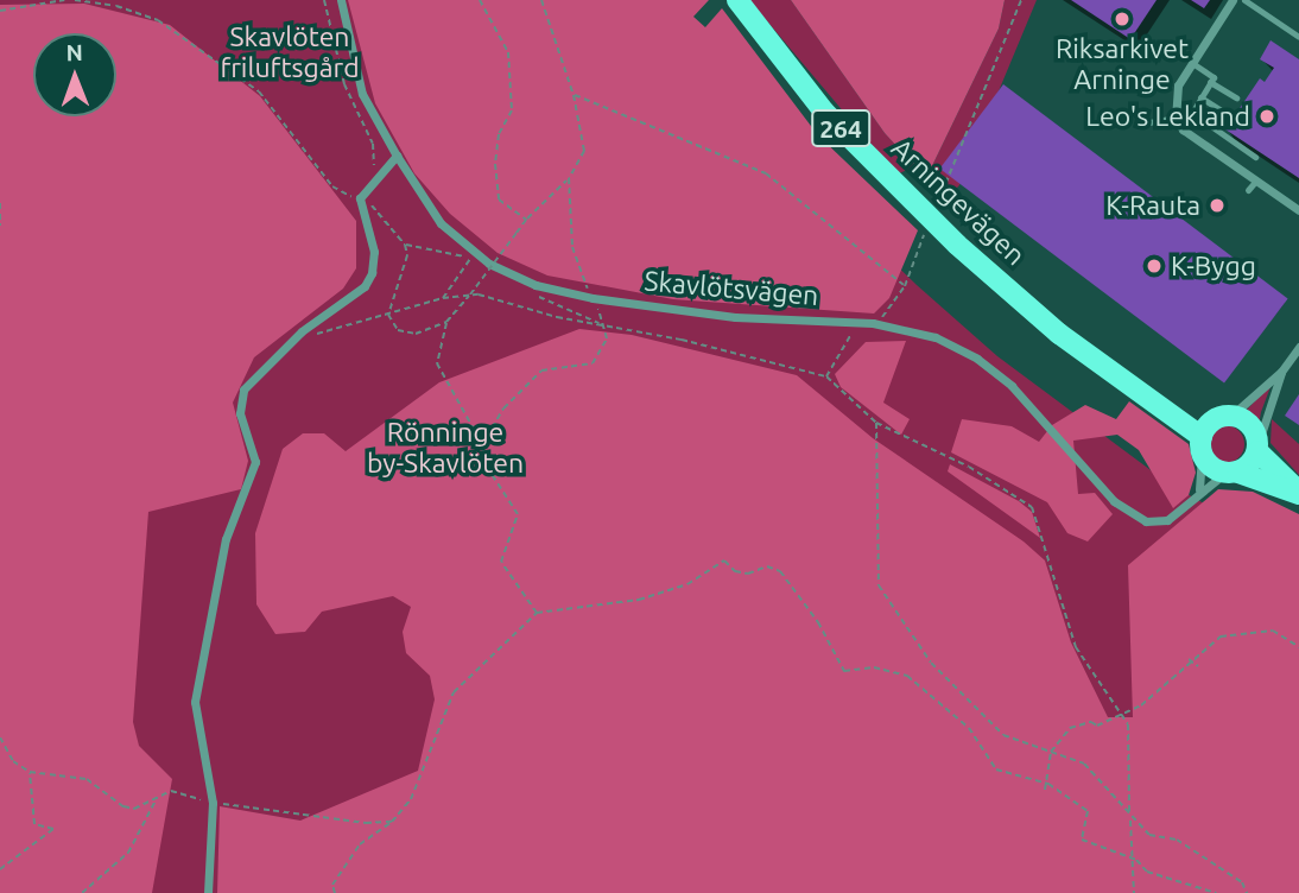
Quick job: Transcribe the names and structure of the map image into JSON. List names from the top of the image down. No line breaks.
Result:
{"streets":{"main road":["264","Arningevägen"],"street":["Skavlötsvägen"]},"crossings":[["264","Arningevägen"],["264","Skavlötsvägen"]],"parks":["Skavlöten friluftsgård","Rönninge by-Skavlöten"],"places":["Riksarkivet Arninge","Leo's Lekland","K-Rauta","K-Bygg"],"north":"top"}
